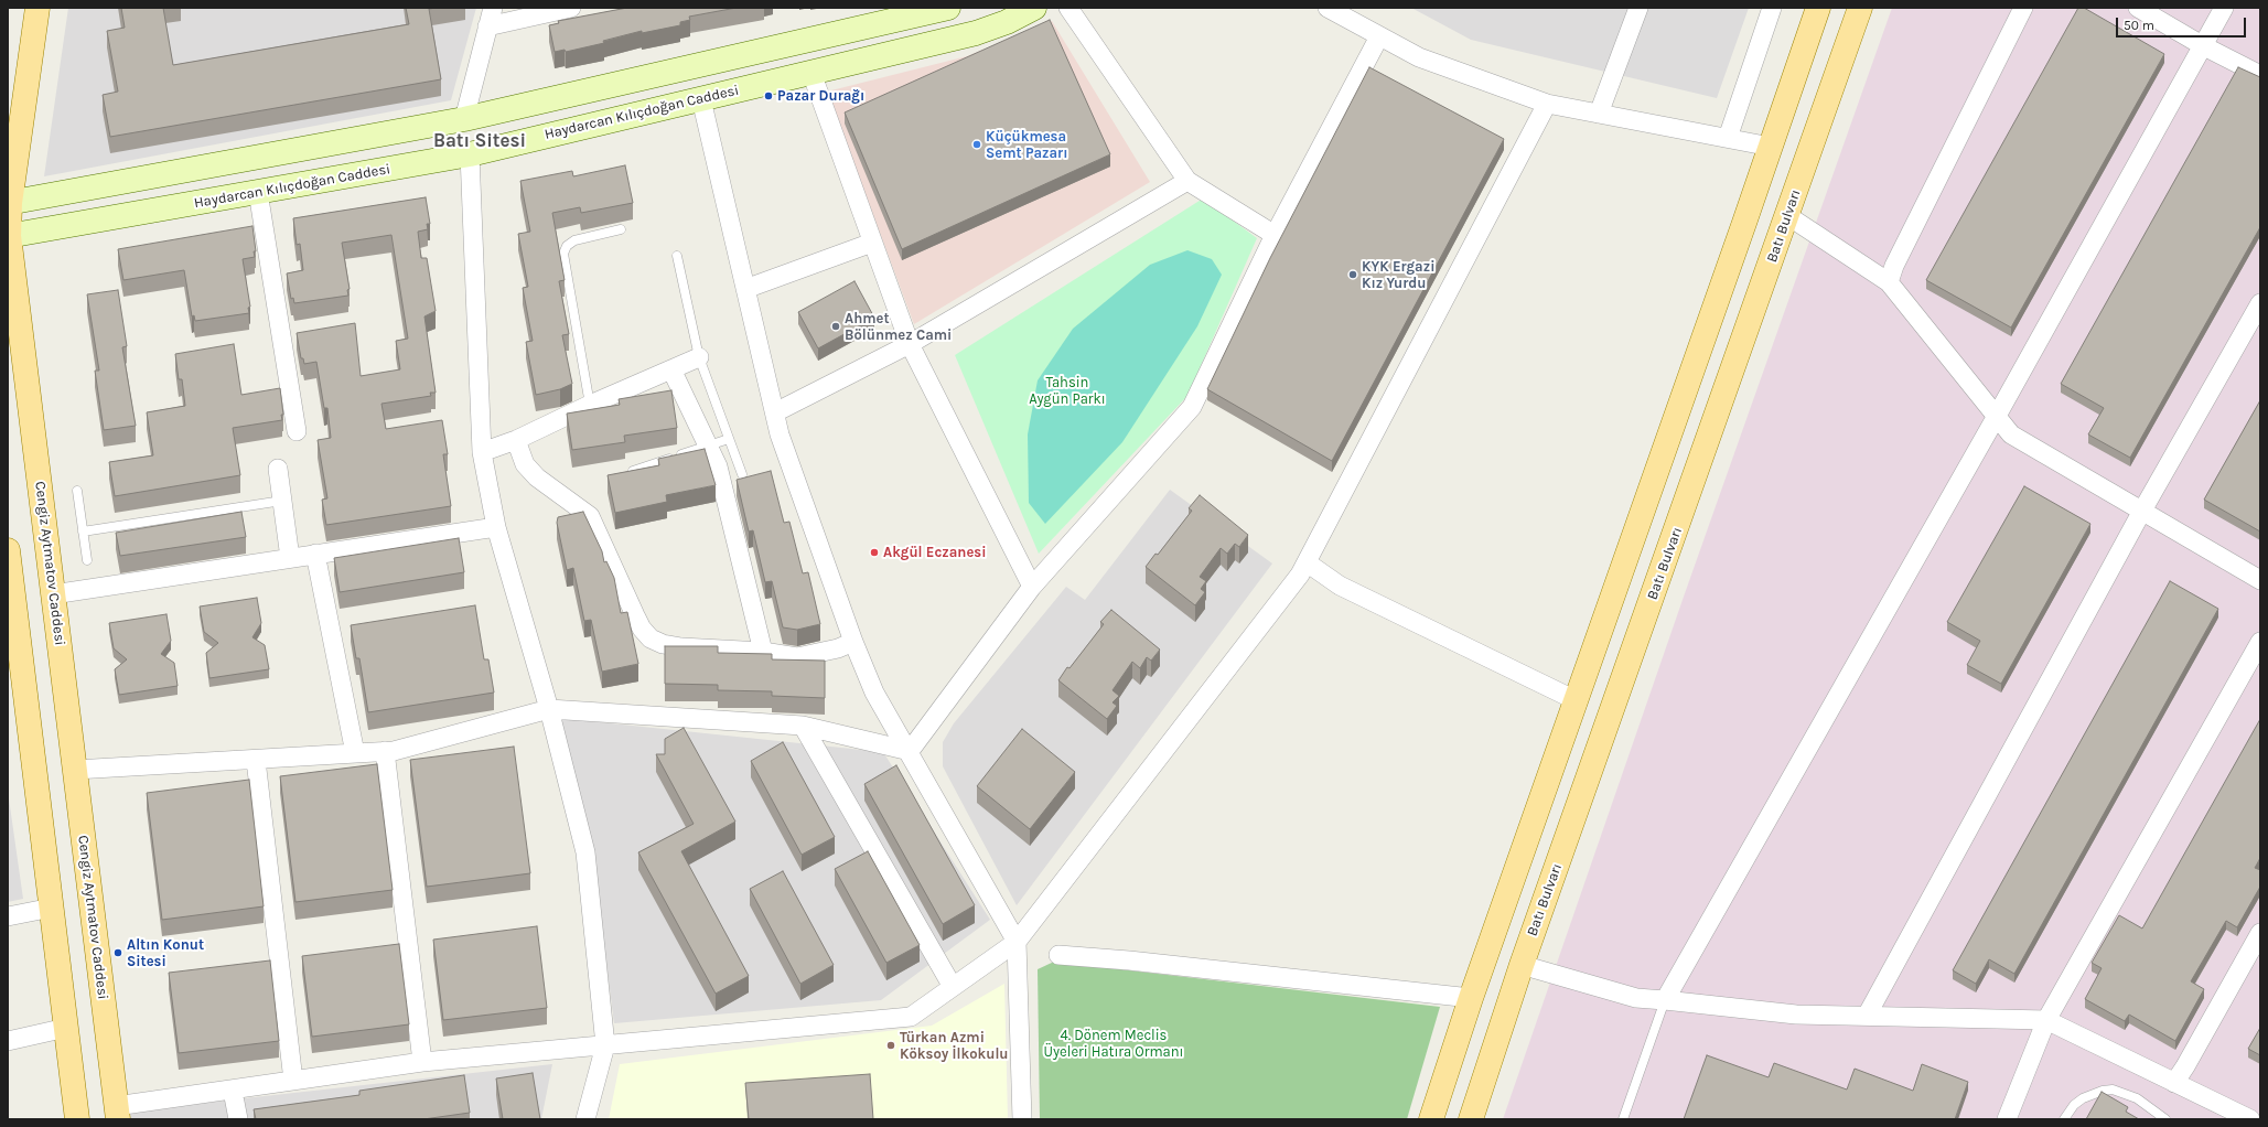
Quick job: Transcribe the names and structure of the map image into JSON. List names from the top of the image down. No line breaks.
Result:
{"streets":{"main road":["Haydarcan Kılıçdoğan Caddesi","Batı Bulvarı","Cengiz Aytmatov Caddesi"]},"crossings":[["Haydarcan Kılıçdoğan Caddesi","Cengiz Aytmatov Caddesi"]],"districts":["Batı Sitesi"],"parks":["Tahsin Aygün Parkı","4. Dönem Meclis Üyeleri Hatıra Ormanı"],"places":["Pazar Durağı","Küçükmesa Semt Pazarı","KYK Ergazi Kız Yurdu","Ahmet Bölünmez Cami","Akgül Eczanesi","Altın Konut Sitesi","Türkan Azmi Köksoy İlkokulu"],"scale_bar":"50 m"}
